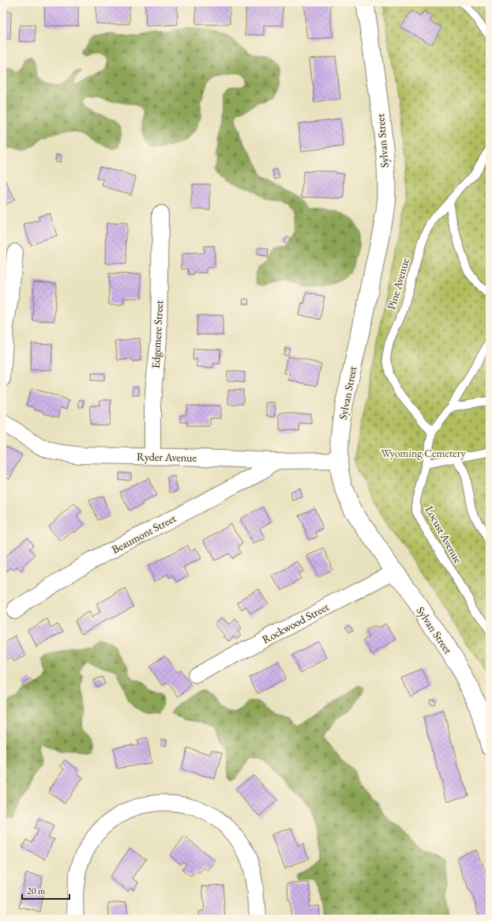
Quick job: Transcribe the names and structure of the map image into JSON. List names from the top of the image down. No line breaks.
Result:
{"streets":{"street":["Sylvan Street","Edgemere Street","Ryder Avenue","Beaumont Street","Rockwood Street"],"lane":["Pine Avenue","Locust Avenue"]},"crossings":[["Sylvan Street","Ryder Avenue"],["Sylvan Street","Rockwood Street"],["Pine Avenue","Locust Avenue"],["Edgemere Street","Ryder Avenue"],["Ryder Avenue","Beaumont Street"]],"parks":["Wyoming Cemetery"],"scale_bar":"20 m"}
